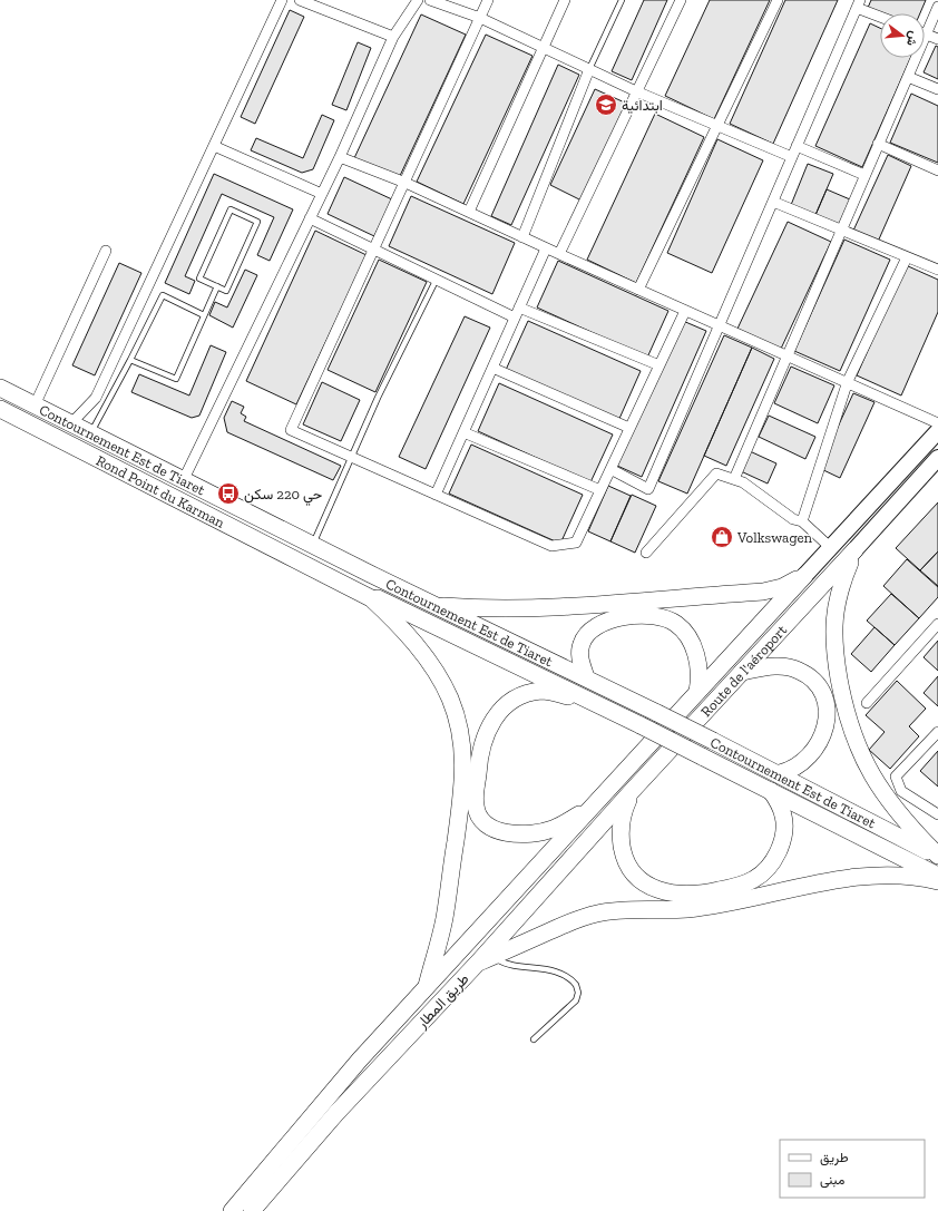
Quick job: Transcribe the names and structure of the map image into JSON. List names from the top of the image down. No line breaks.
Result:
{"streets":{"highway":["Contournement Est de Tiaret","Rond Point du Karman","Route de l'aéroport","طريق المطار"]},"crossings":[["Contournement Est de Tiaret","Rond Point du Karman"],["Route de l'aéroport","طريق المطار"]],"places":{"school or university":["ابتدائية"],"bus stop":["حي 220 سكن"],"shop":["Volkswagen"]},"legend":["طريق","مبنى"],"north":"right"}
